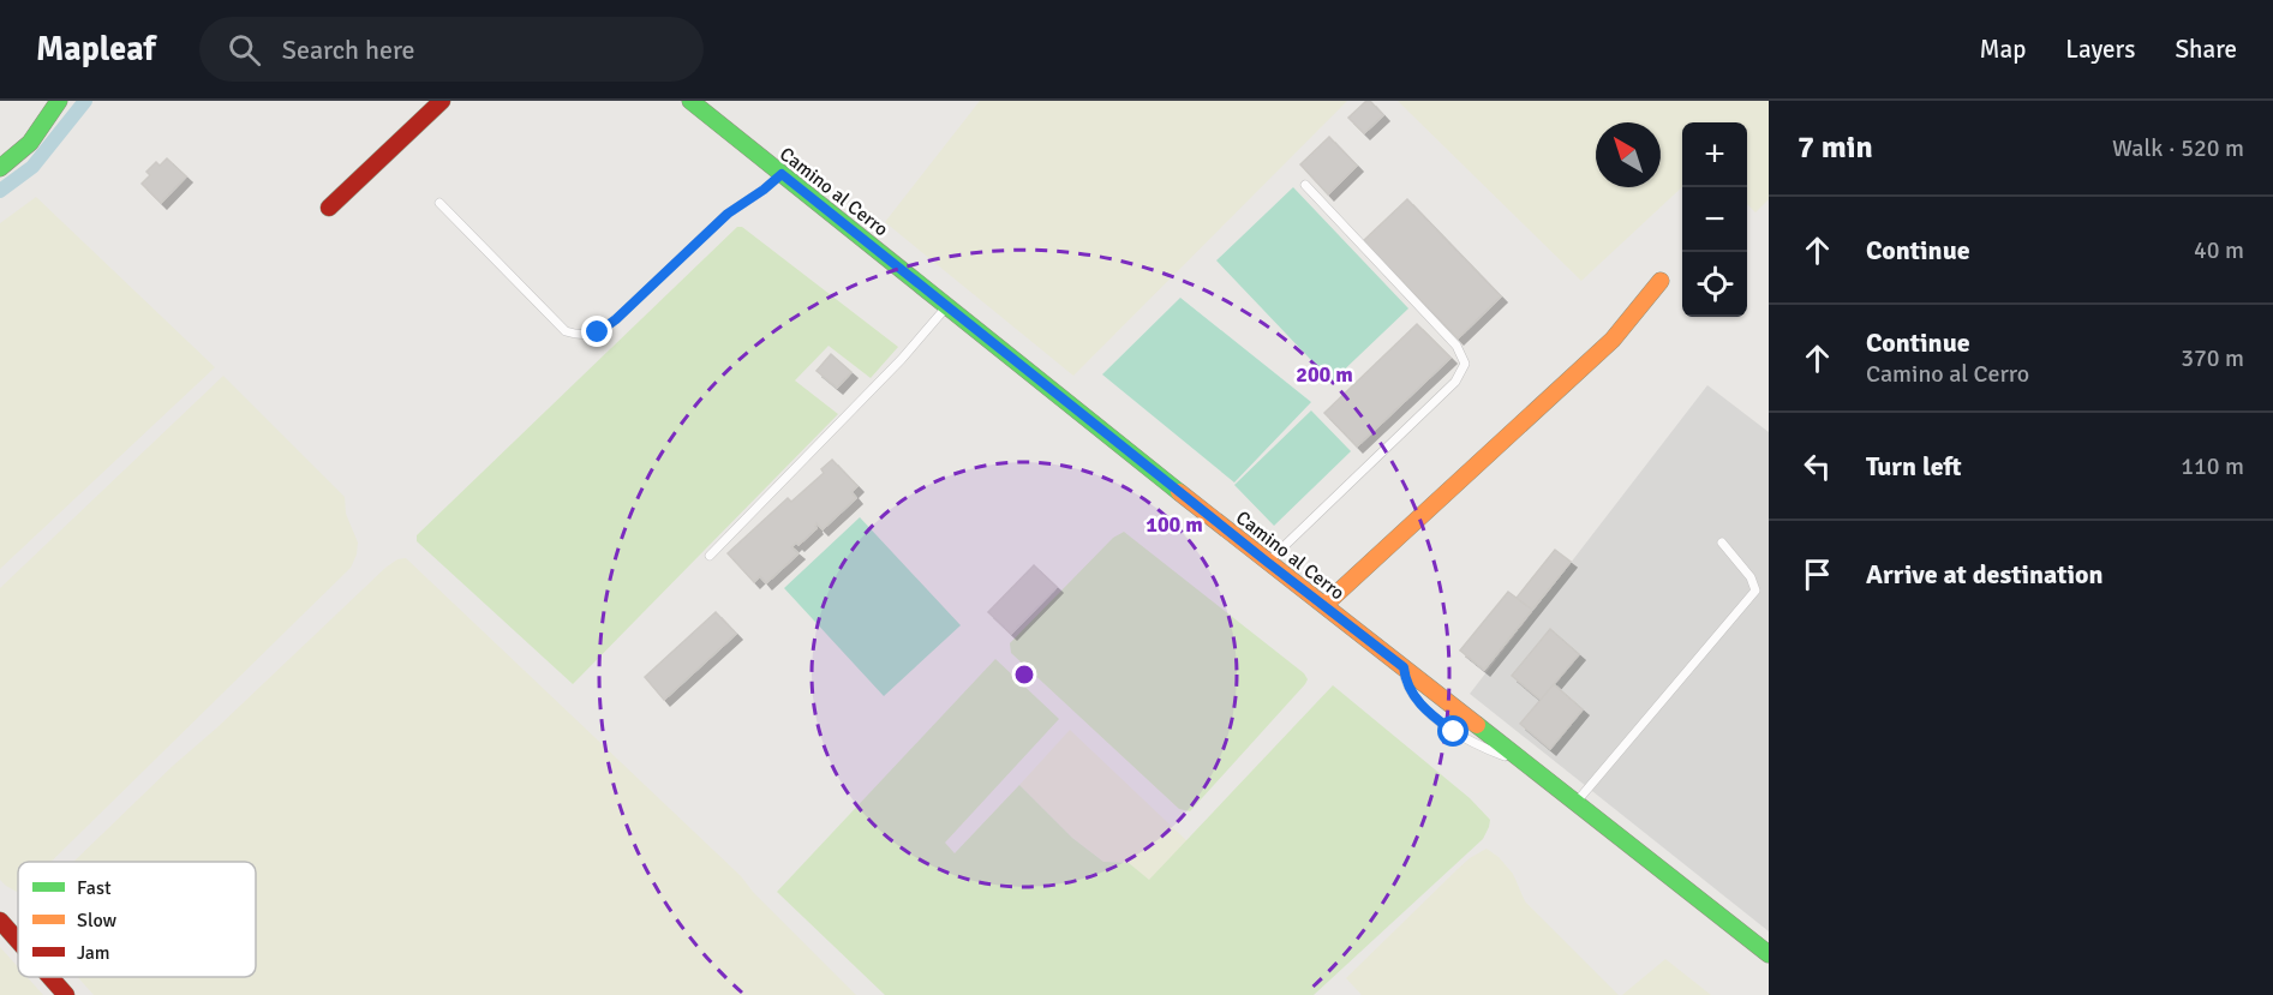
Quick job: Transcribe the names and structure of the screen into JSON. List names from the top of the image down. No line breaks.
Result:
{"streets":{"street":["Camino al Cerro"]},"legend":["Fast","Slow","Jam"],"north":"top left","page":{"header":"Mapleaf","search":"Search here","nav":["Map","Layers","Share"],"heading":["7 min","Walk · 520 m"],"map_buttons":["+","−"],"list":[["Continue","40 m"],["Continue","Camino al Cerro","370 m"],["Turn left","110 m"],"Arrive at destination"]},"rings":["200 m","100 m"]}
